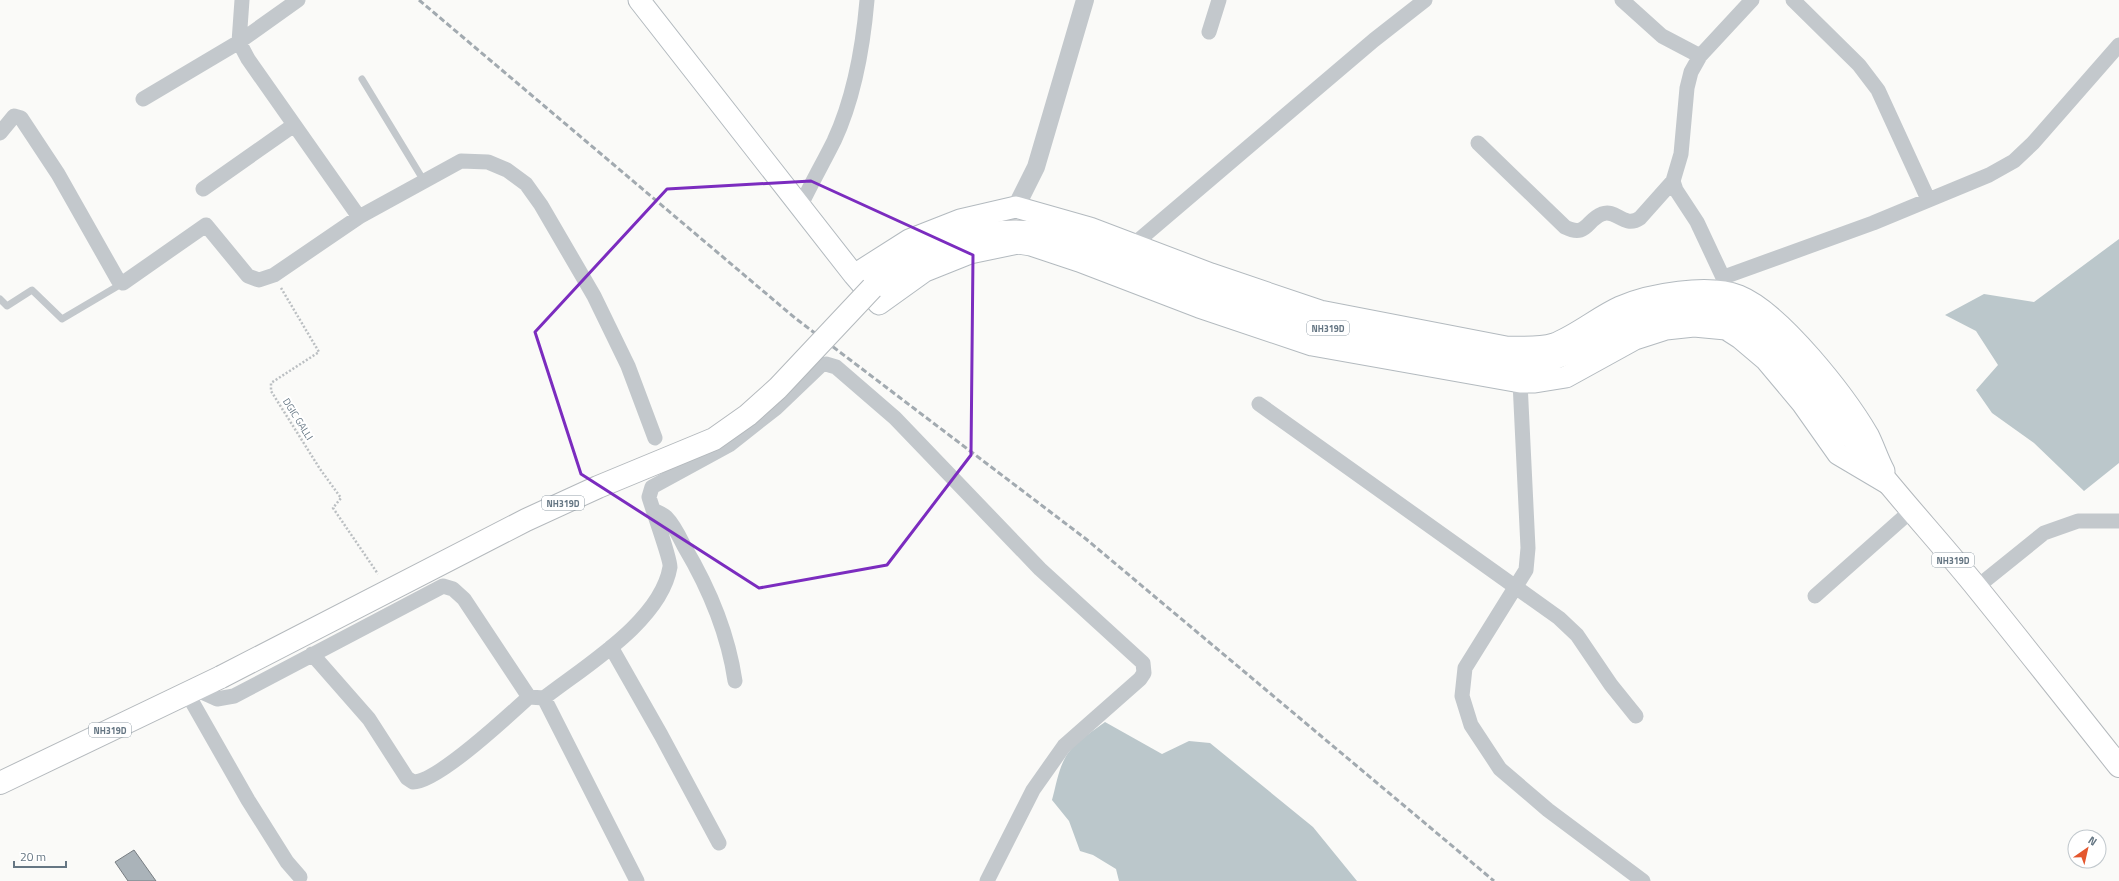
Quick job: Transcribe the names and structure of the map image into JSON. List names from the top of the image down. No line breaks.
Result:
{"streets":{"highway":["NH319D"],"path":["DGIC GALLI"]},"scale_bar":"20 m","north":"top right"}
